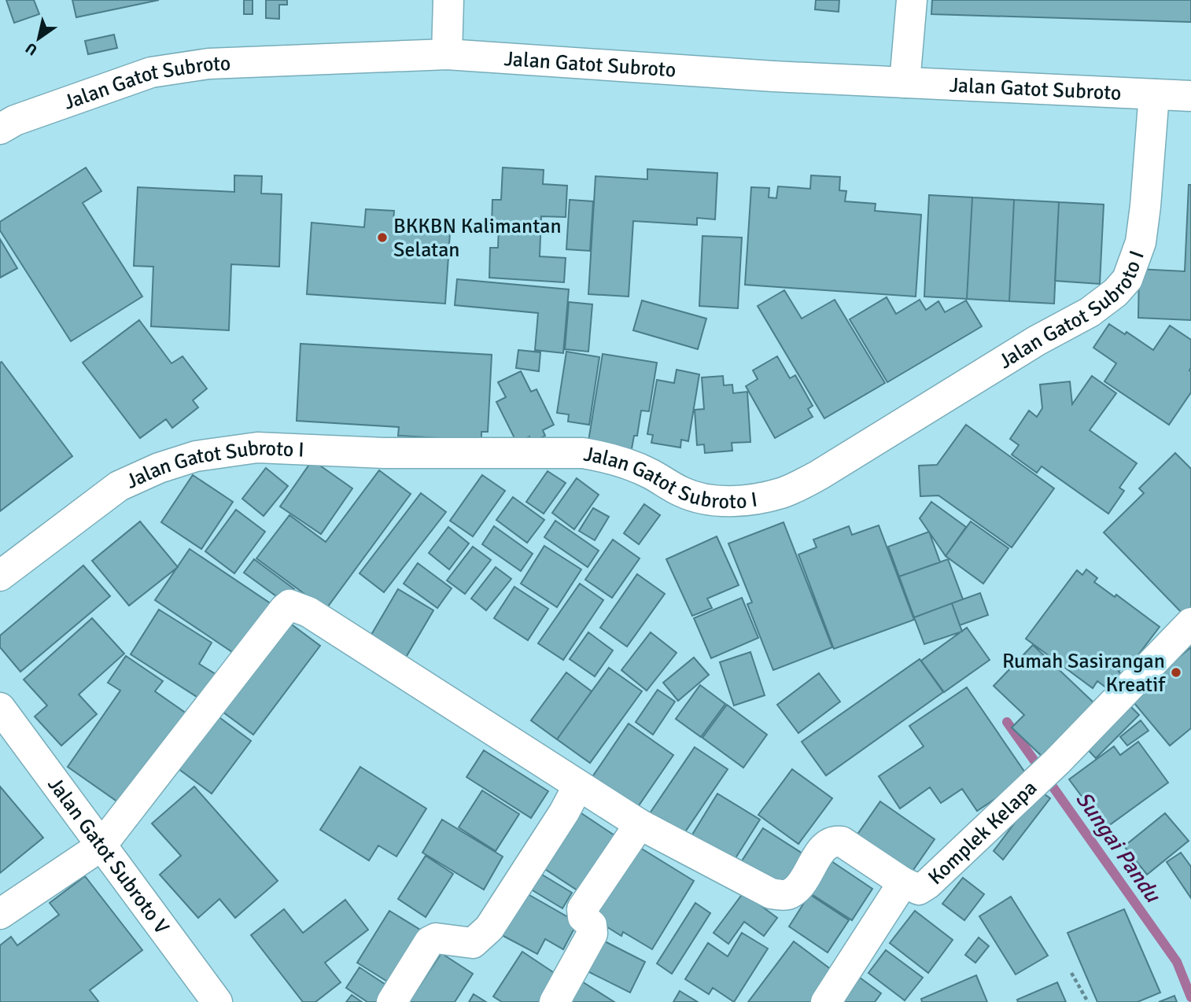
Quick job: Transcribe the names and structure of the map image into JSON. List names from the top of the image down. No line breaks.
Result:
{"streets":{"street":["Jalan Gatot Subroto","Jalan Gatot Subroto I","Komplek Kelapa","Jalan Gatot Subroto V"]},"crossings":[["Jalan Gatot Subroto","Jalan Gatot Subroto I"]],"water":["Sungai Pandu"],"places":["BKKBN Kalimantan Selatan","Rumah Sasirangan Kreatif"],"north":"bottom left"}
